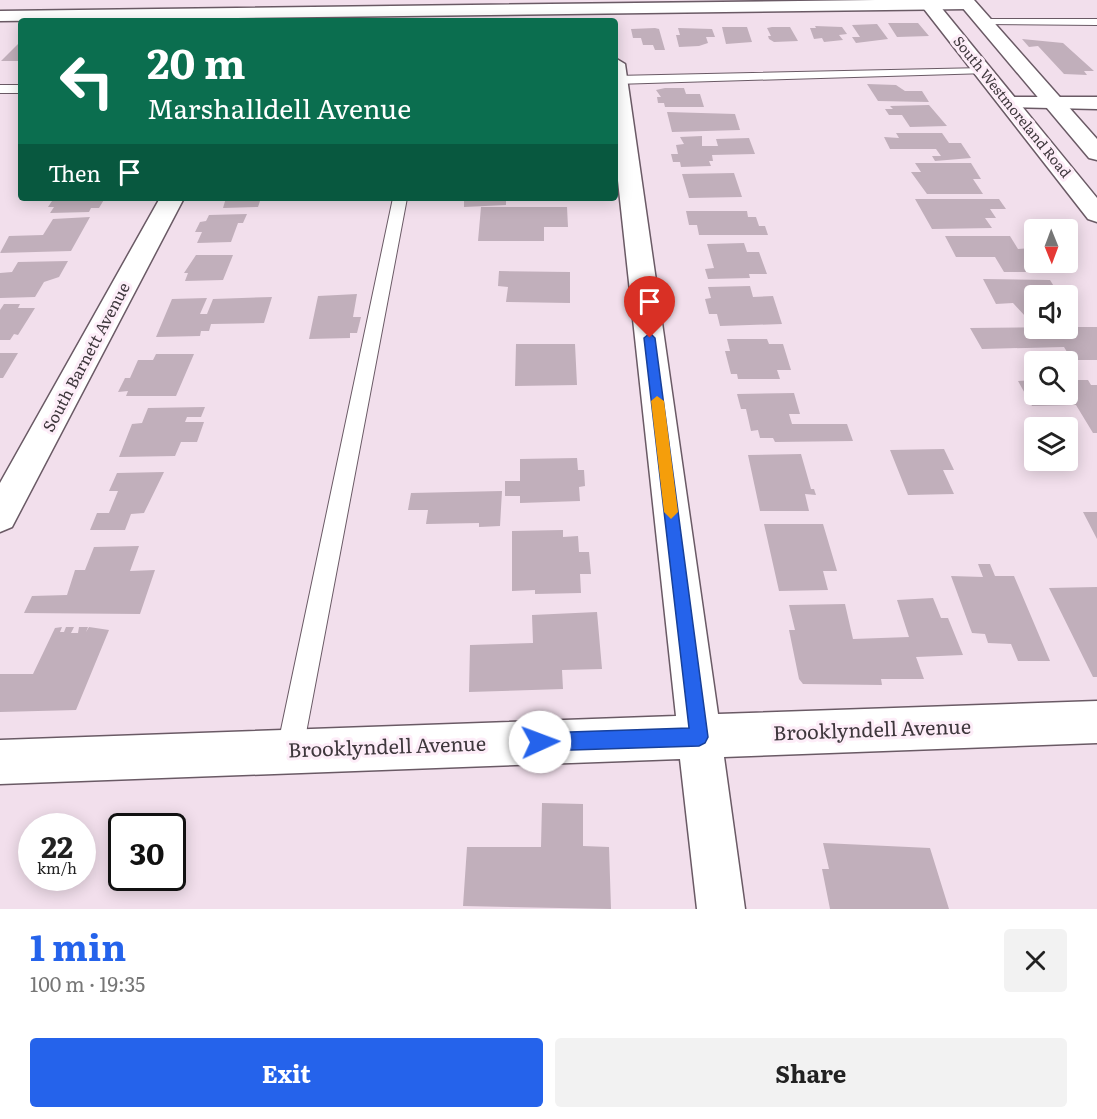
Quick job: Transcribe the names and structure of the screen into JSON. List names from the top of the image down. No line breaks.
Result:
{"streets":{"street":["South Westmoreland Road","South Barnett Avenue","Brooklyndell Avenue"]},"north":"bottom","page":{"turn":["20 m","Marshalldell Avenue"],"then":"Then","speed":"22 km/h","limit":"30","heading":["1 min","100 m · 19:35"],"buttons":["Exit","Share"]}}
